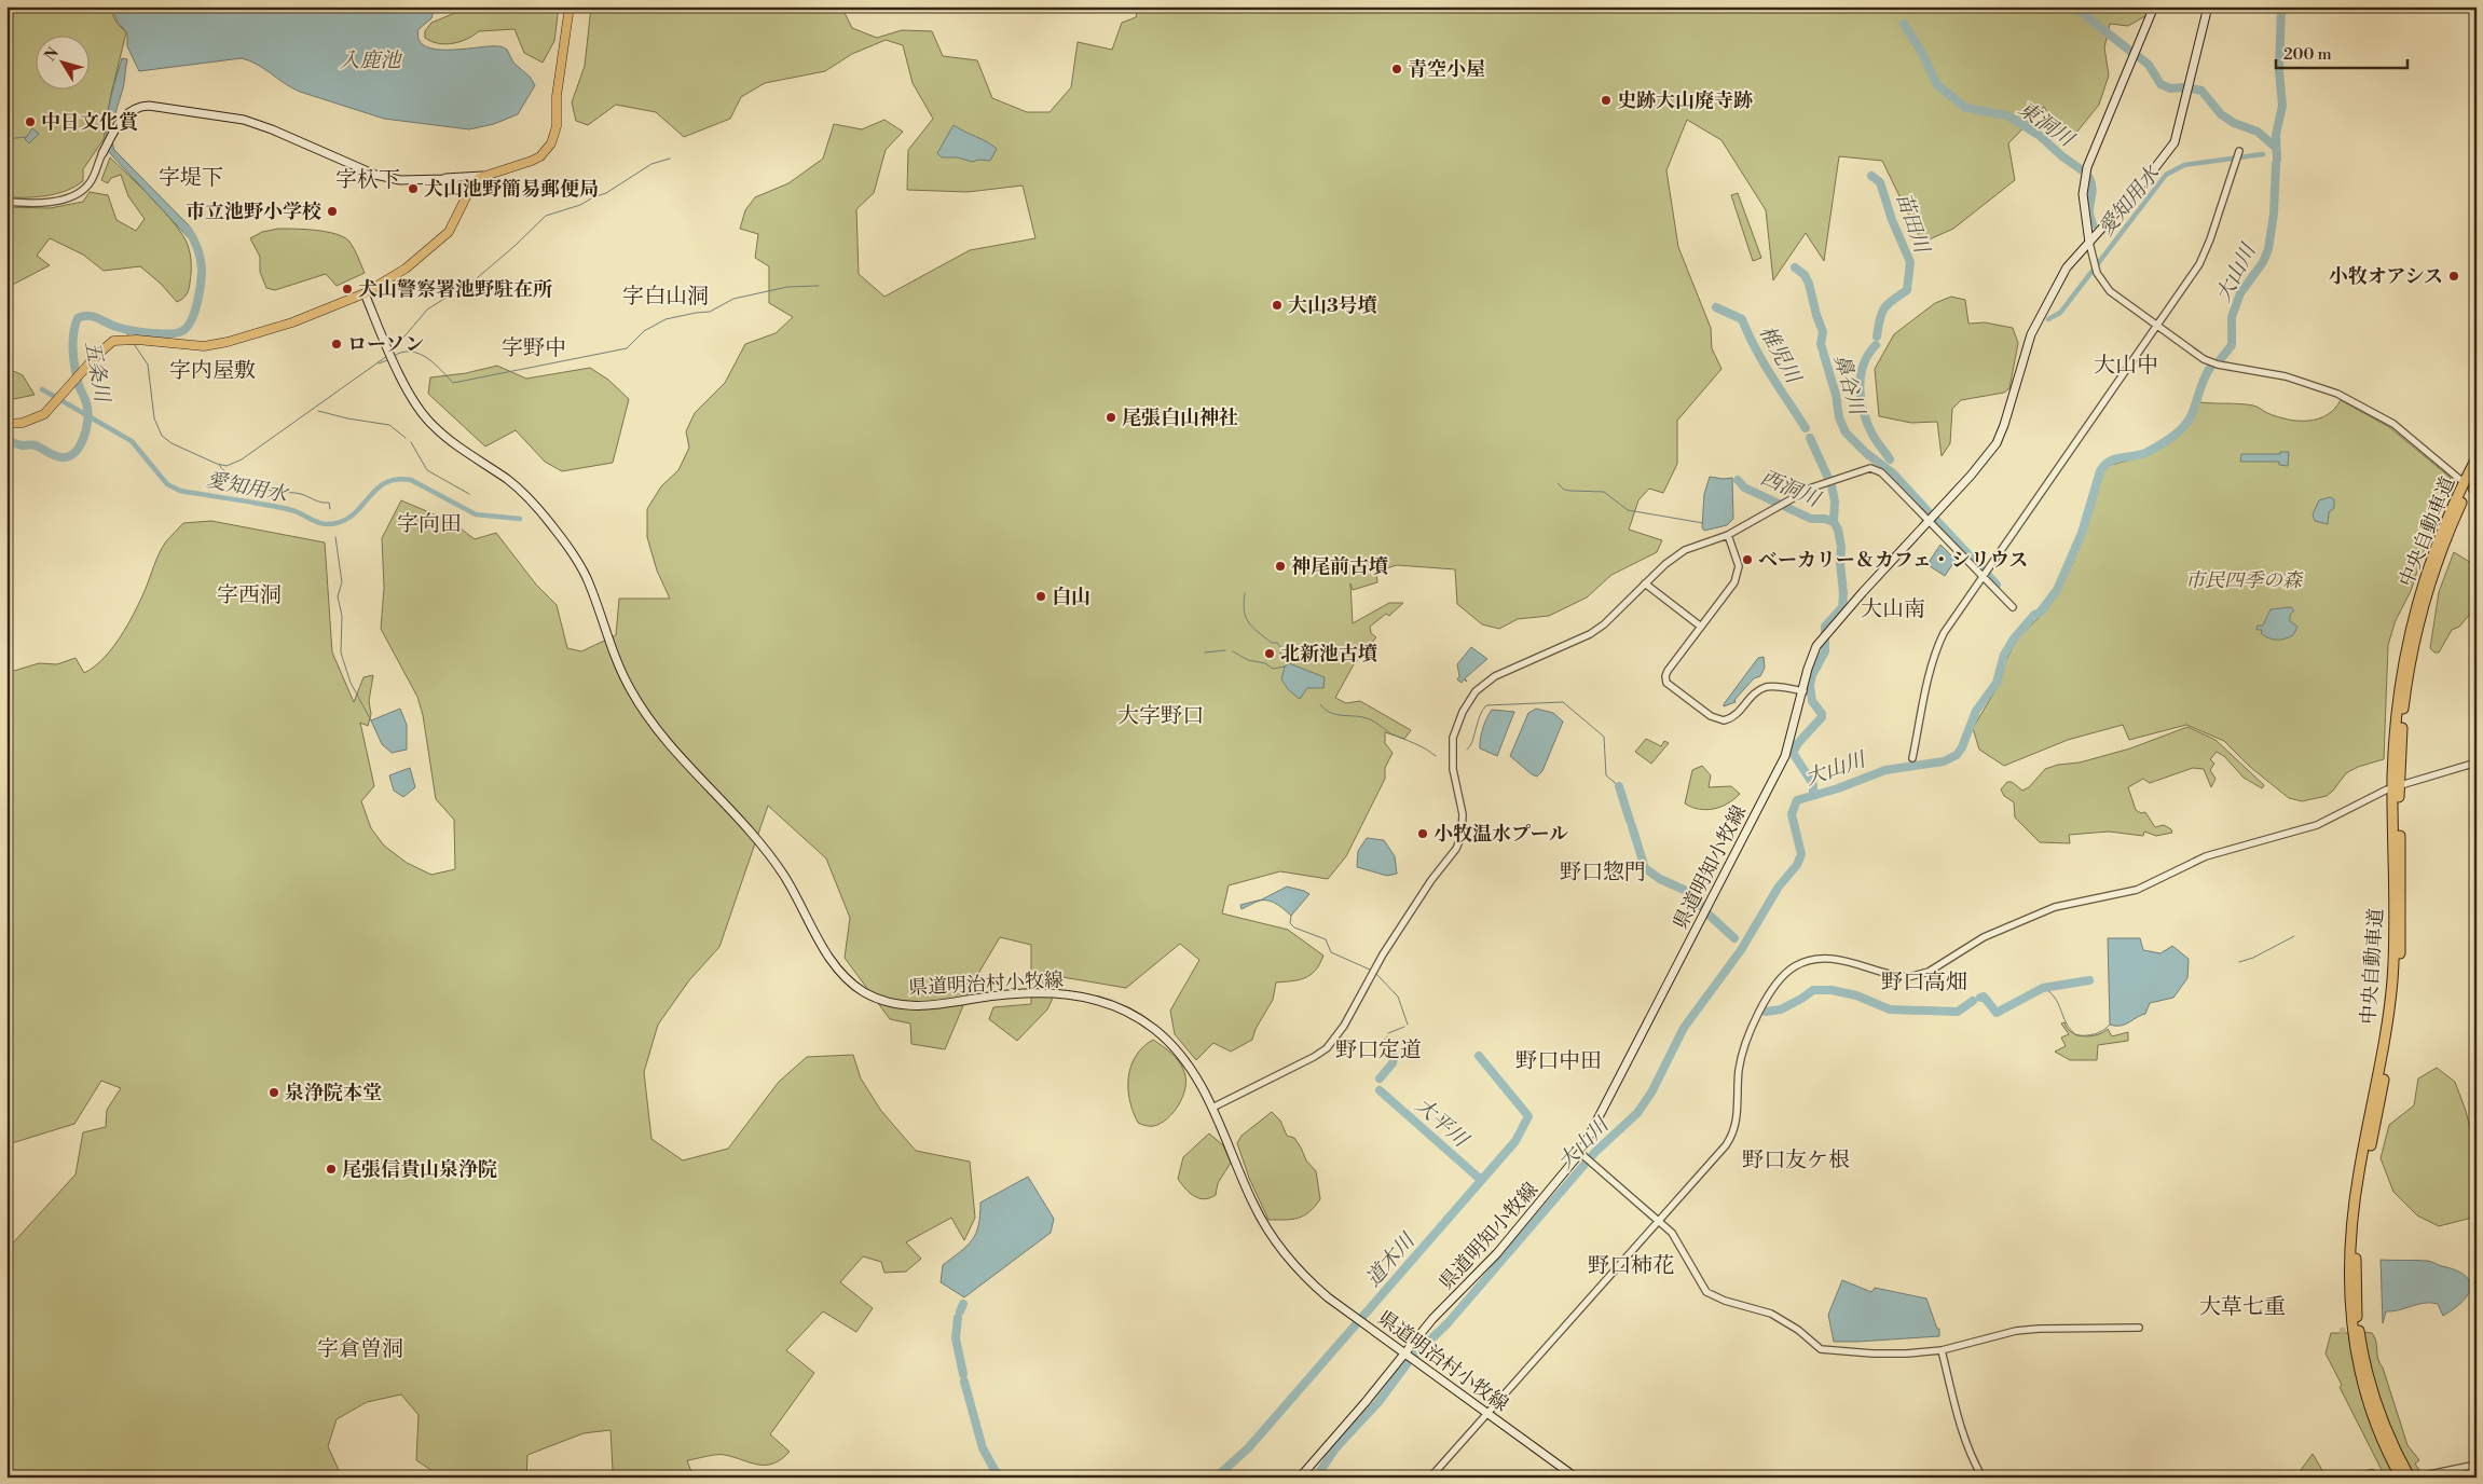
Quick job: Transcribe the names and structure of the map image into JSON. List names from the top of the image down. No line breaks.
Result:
{"streets":{"highway":["中央自動車道"],"main road":["県道明知小牧線","県道明治村小牧線"]},"crossings":[["県道明知小牧線","県道明治村小牧線"]],"districts":["字堤下","字杁下","字白山洞","字野中","大山中","字内屋敷","字向田","字西洞","大山南","大字野口","野口惣門","野口高畑","野口定道","野口中田","野口友ケ根","野口柿花","大草七重","字倉曽洞"],"water":["入鹿池","東洞川","愛知用水","苗田川","大山川","椎児川","五条川","鼻谷川","西洞川","大平川","道木川"],"parks":["市民四季の森"],"places":["青空小屋","史跡大山廃寺跡","中日文化賞","犬山池野簡易郵便局","市立池野小学校","小牧オアシス","犬山警察署池野駐在所","大山3号墳","ローソン","尾張白山神社","ベーカリー＆カフェ・シリウス","神尾前古墳","白山","北新池古墳","小牧温水プール","泉浄院本堂","尾張信貴山泉浄院"],"scale_bar":"200 m","north":"top left"}
